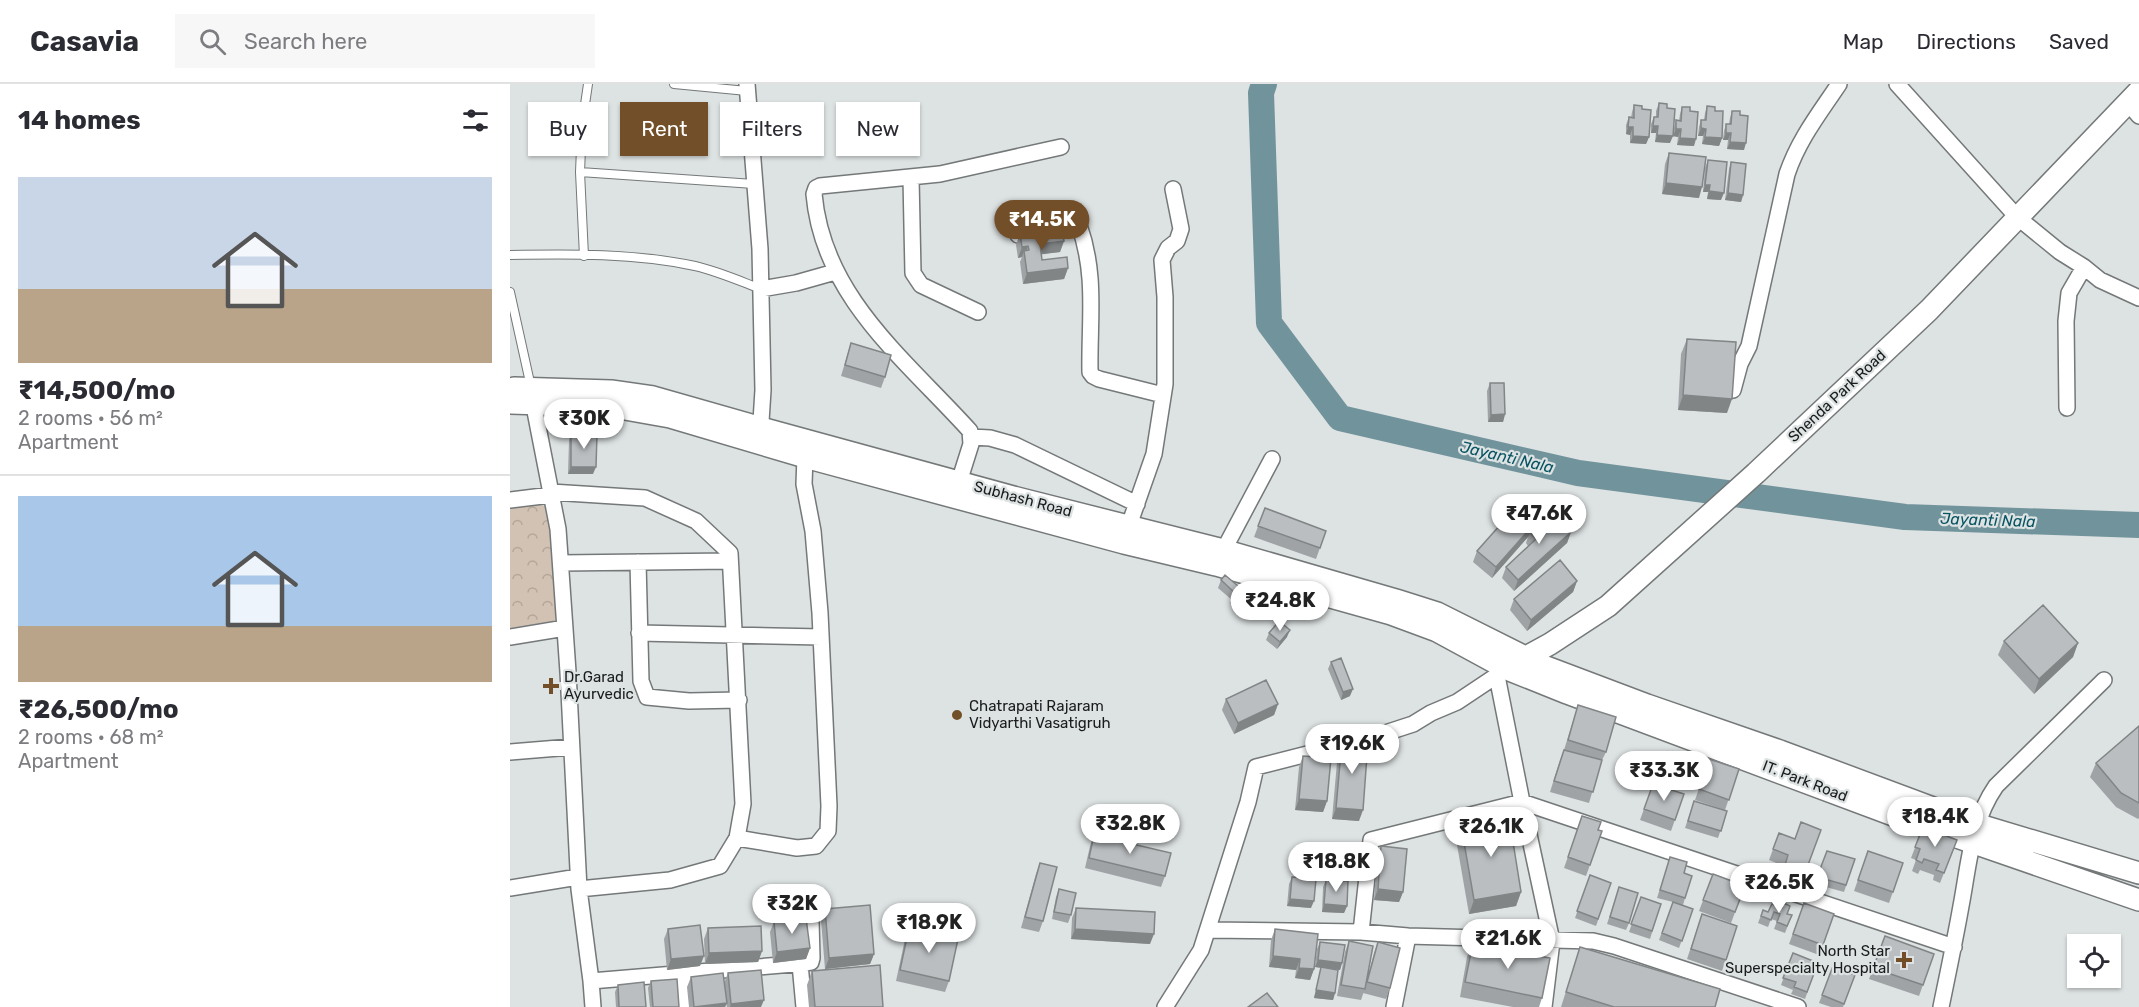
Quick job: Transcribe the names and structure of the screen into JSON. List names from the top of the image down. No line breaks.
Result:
{"streets":{"main road":["Shenda Park Road","Subhash Road","IT. Park Road"]},"crossings":[["Shenda Park Road","Subhash Road"],["Shenda Park Road","IT. Park Road"],["Subhash Road","IT. Park Road"]],"water":["Jayanti Nala"],"places":{"health":["Dr.Garad Ayurvedic","North Star Superspecialty Hospital"],"other":["Chatrapati Rajaram Vidyarthi Vasatigruh"]},"page":{"header":"Casavia","search":"Search here","nav":["Map","Directions","Saved"],"heading":"14 homes","chip":["Buy","Rent","Filters","New"],"list":[{"name":"₹14,500/mo","note":"2 rooms · 56 m² · Apartment"},{"name":"₹26,500/mo","note":"2 rooms · 68 m² · Apartment"}],"price":["₹14.5K","₹30K","₹47.6K","₹24.8K","₹19.6K","₹33.3K","₹18.4K","₹32.8K","₹26.1K","₹18.8K","₹26.5K","₹32K","₹18.9K","₹21.6K"]}}
